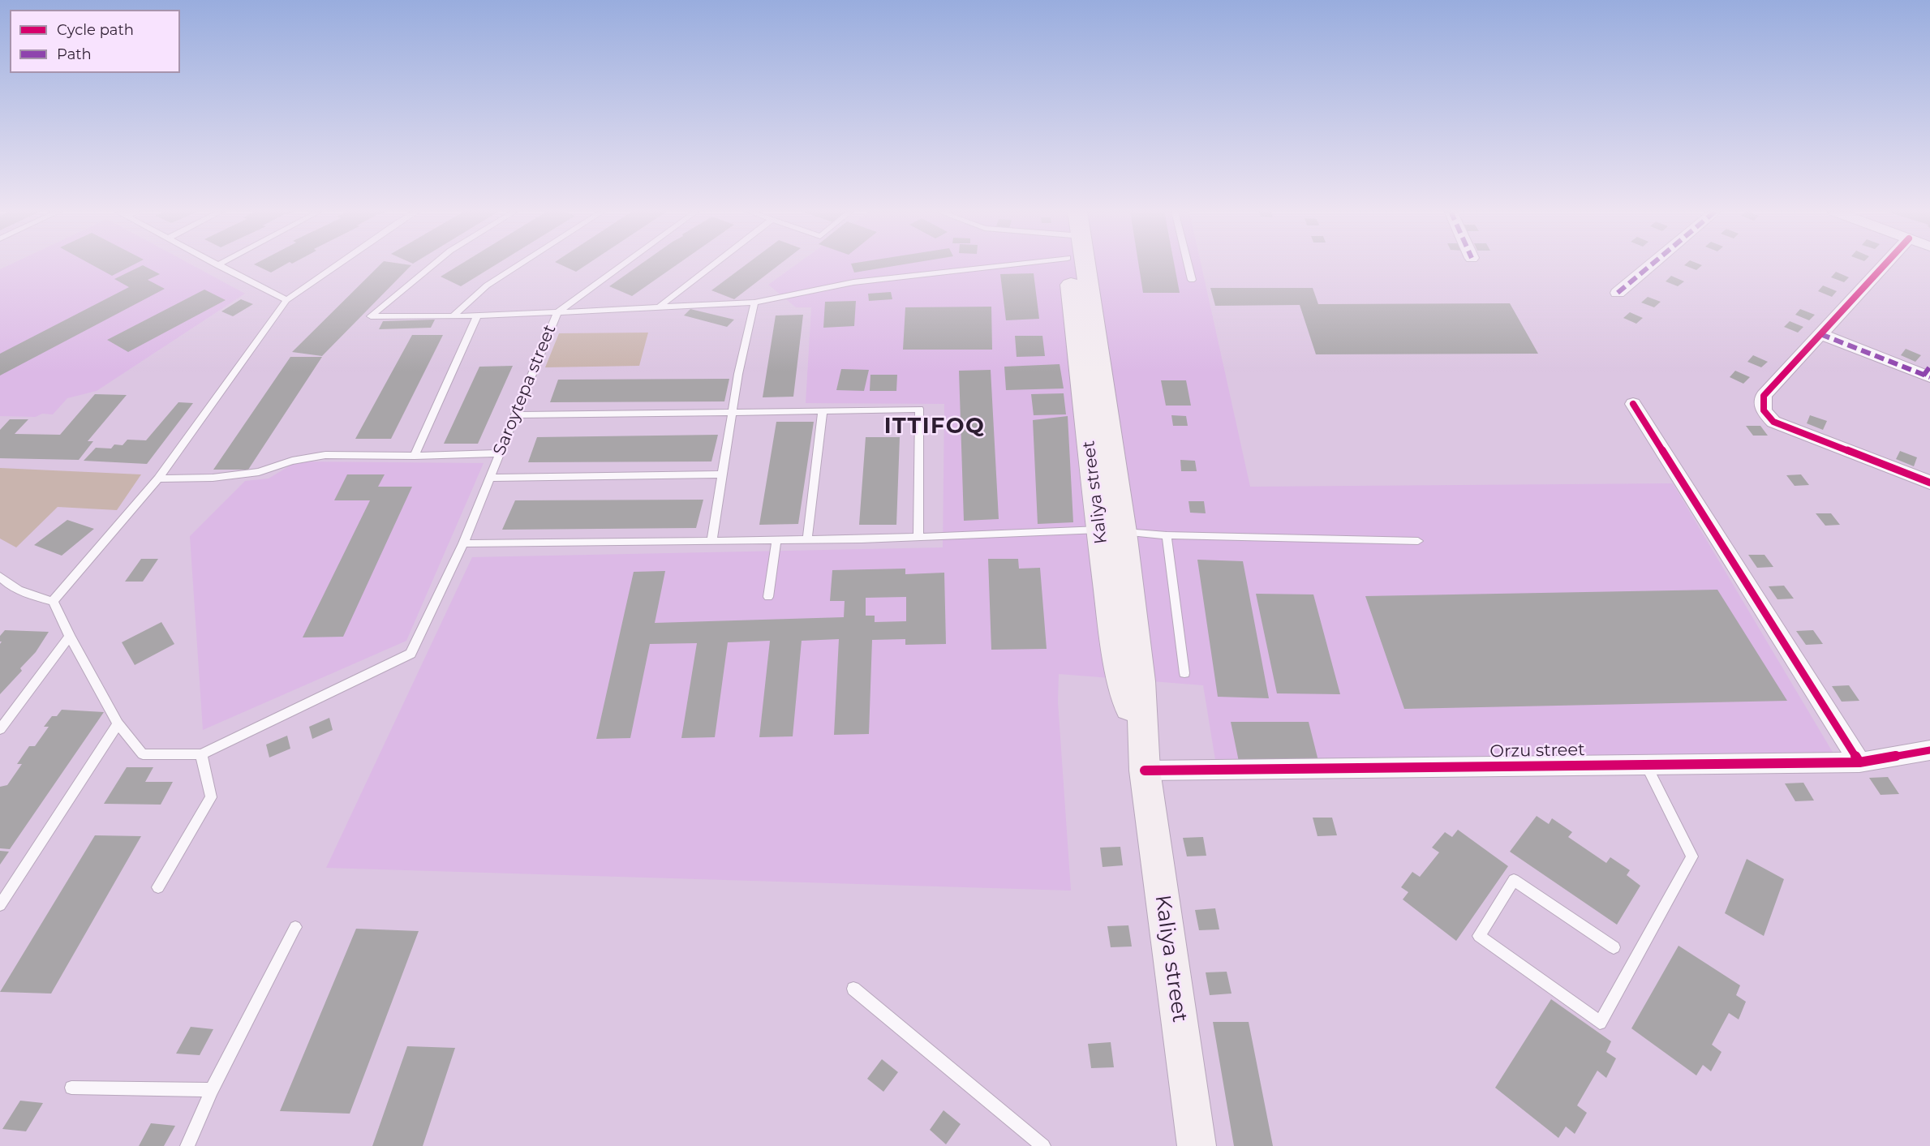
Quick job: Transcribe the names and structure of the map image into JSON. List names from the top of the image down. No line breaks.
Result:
{"streets":{"main road":["Kaliya street"],"street":["Orzu street"],"lane":["Saroytepa street"]},"crossings":[["Kaliya street","Orzu street"]],"districts":["ITTIFOQ"],"legend":["Cycle path","Path"]}
